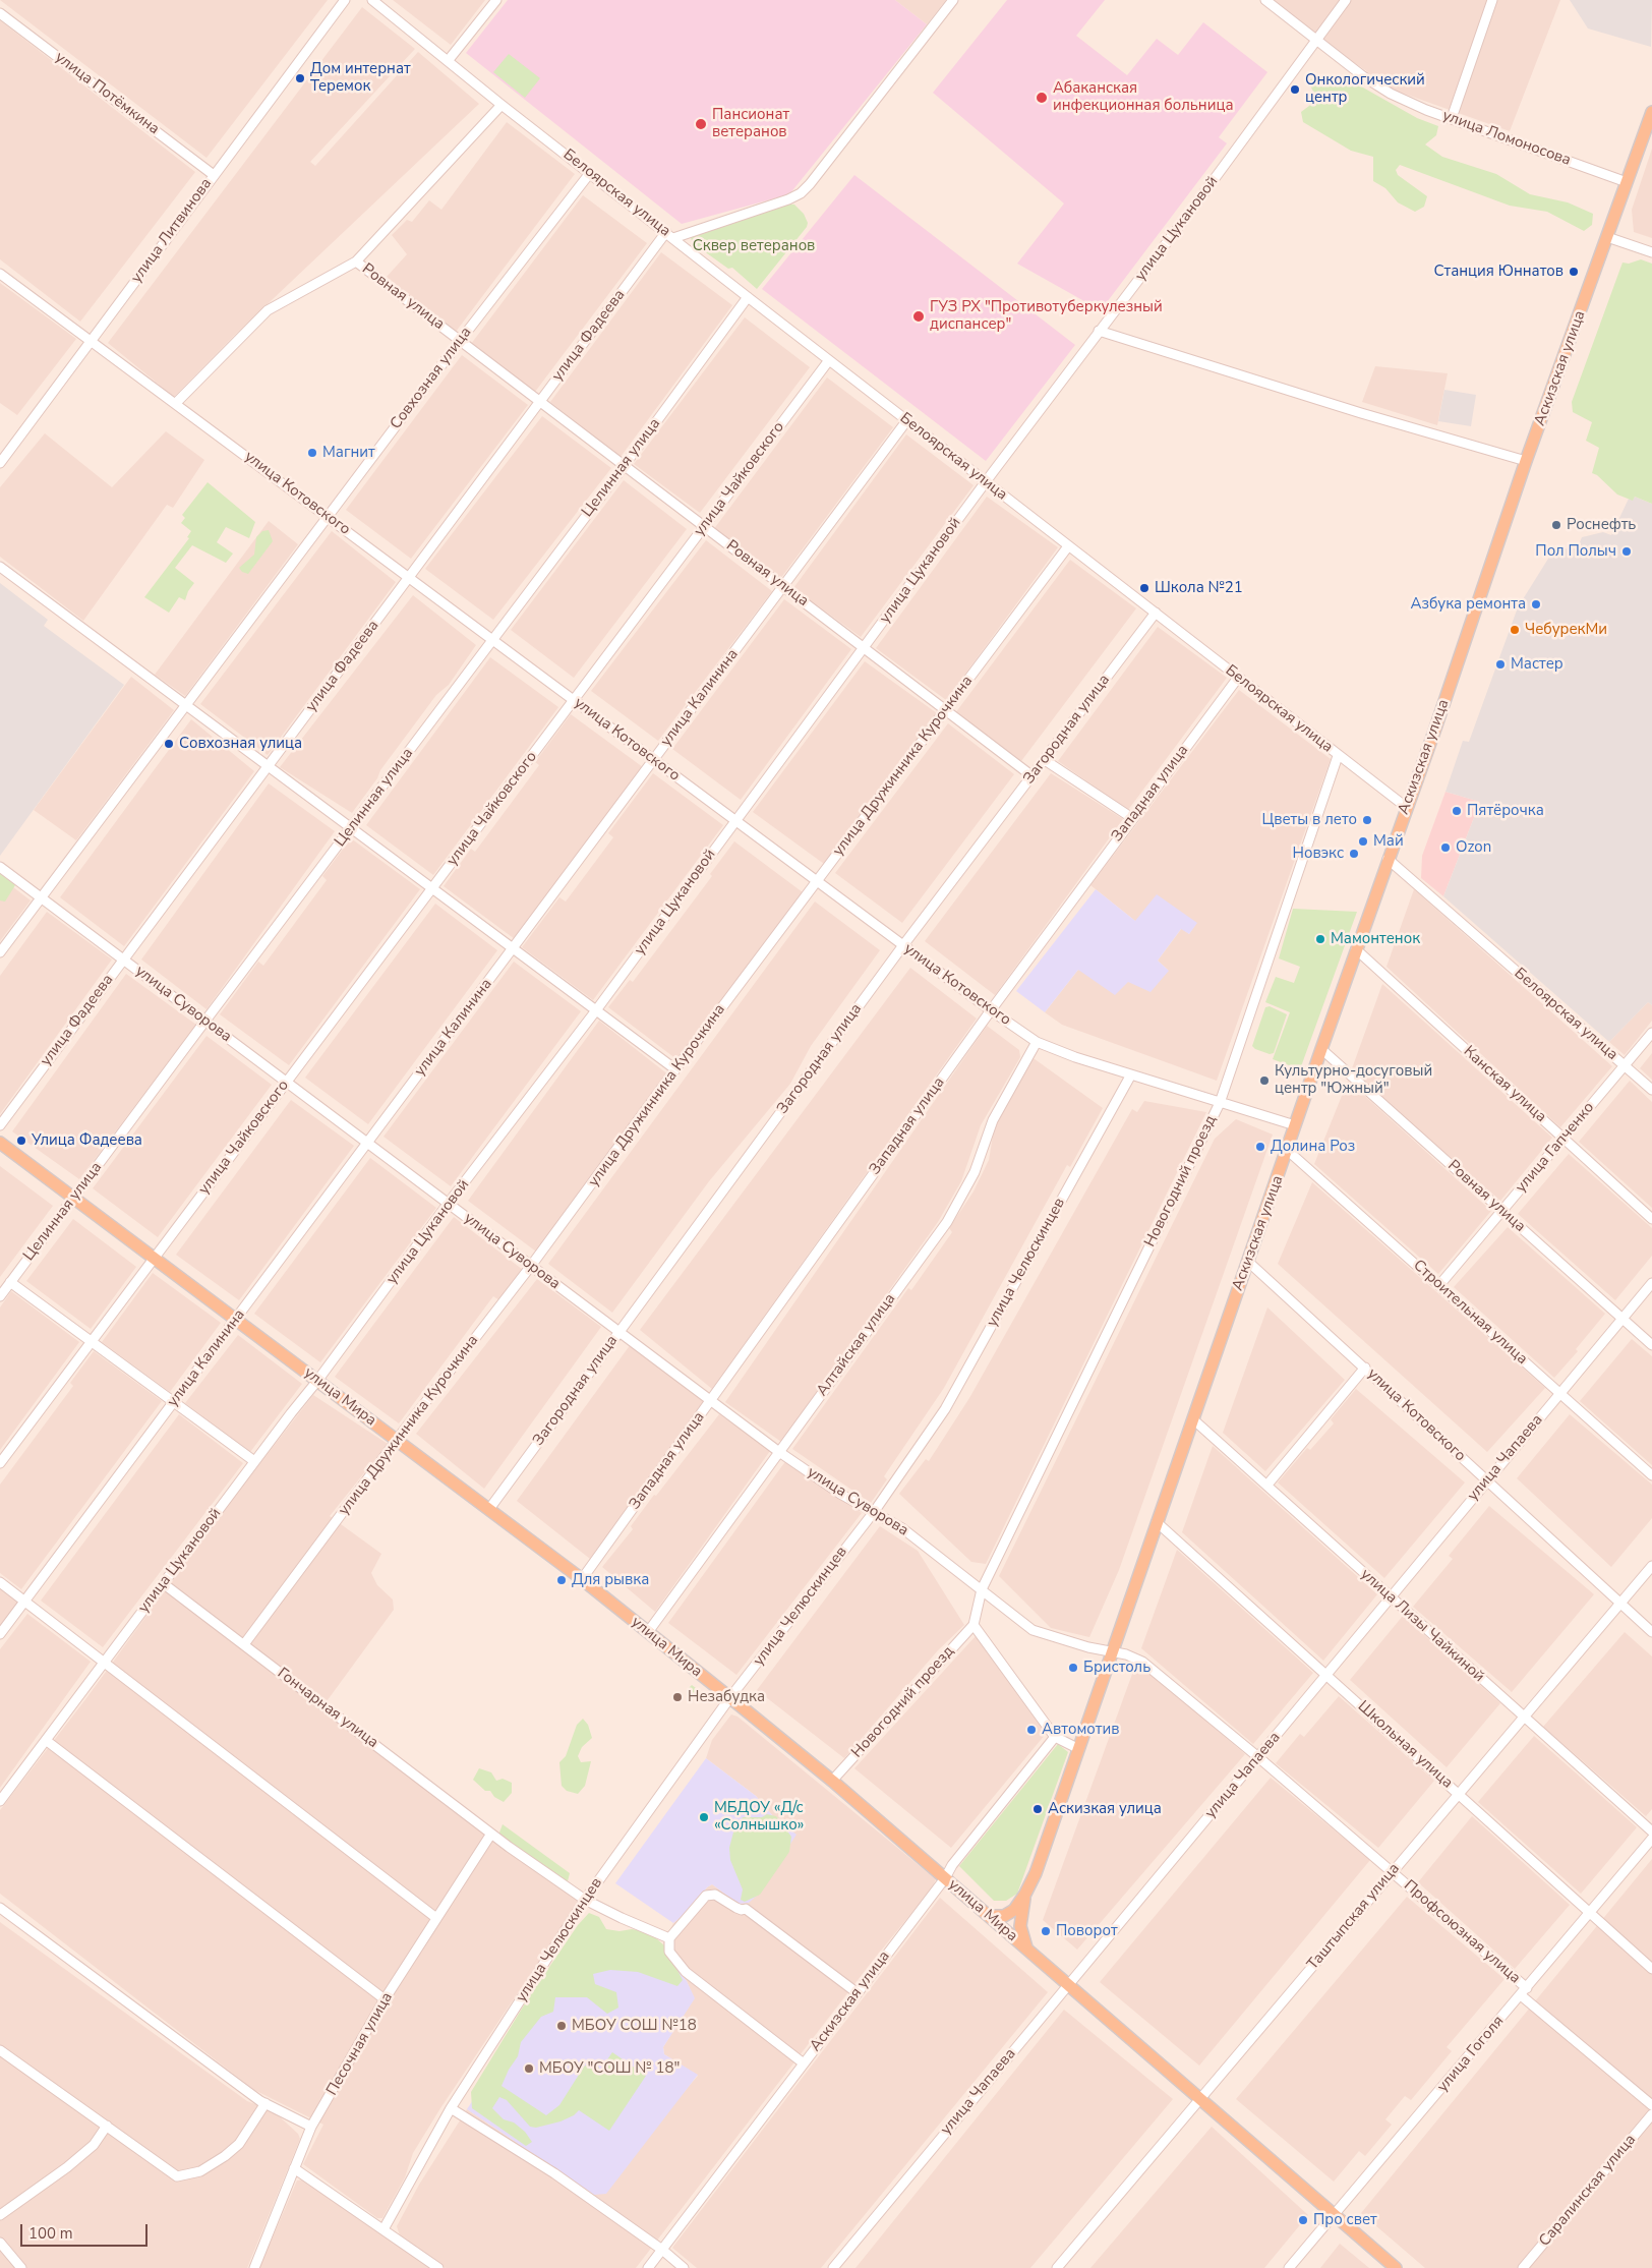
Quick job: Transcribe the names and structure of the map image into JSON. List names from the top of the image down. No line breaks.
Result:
{"streets":{"main road":["Аскизская улица","улица Мира"],"street":["улица Потёмкина","улица Ломоносова","Белоярская улица","улица Цукановой","улица Литвинова","Ровная улица","улица Фадеева","Совхозная улица","Целинная улица","улица Чайковского","улица Котовского","улица Калинина","Загородная улица","улица Дружинника Курочкина","Западная улица","улица Суворова","Канская улица","улица Гапченко","Новогодний проезд","улица Челюскинцев","Строительная улица","Алтайская улица","улица Чапаева","улица Лизы Чайкиной","Гончарная улица","Школьная улица","Таштыпская улица","Профсоюзная улица","Песочная улица","улица Гоголя","Саралинская улица"]},"crossings":[["улица Потёмкина","улица Литвинова"],["улица Ломоносова","улица Цукановой"],["улица Ломоносова","Аскизская улица"],["Белоярская улица","улица Цукановой"],["Белоярская улица","улица Фадеева"],["Белоярская улица","Аскизская улица"],["Белоярская улица","Совхозная улица"],["Белоярская улица","Целинная улица"],["Белоярская улица","улица Чайковского"],["Белоярская улица","улица Калинина"],["Белоярская улица","Загородная улица"],["Белоярская улица","улица Дружинника Курочкина"],["Белоярская улица","Западная улица"],["Белоярская улица","улица Гапченко"],["Белоярская улица","Новогодний проезд"],["улица Цукановой","Ровная улица"],["улица Цукановой","улица Котовского"],["улица Цукановой","улица Суворова"],["улица Цукановой","улица Мира"],["улица Цукановой","Гончарная улица"],["улица Литвинова","улица Котовского"],["Ровная улица","улица Фадеева"],["Ровная улица","Аскизская улица"],["Ровная улица","Совхозная улица"],["Ровная улица","Целинная улица"],["Ровная улица","улица Чайковского"],["Ровная улица","улица Калинина"],["Ровная улица","Загородная улица"],["Ровная улица","улица Дружинника Курочкина"],["Ровная улица","улица Гапченко"],["Ровная улица","улица Чапаева"],["улица Фадеева","улица Котовского"],["улица Фадеева","улица Суворова"],["Аскизская улица","улица Котовского"],["Аскизская улица","улица Суворова"],["Аскизская улица","Канская улица"],["Аскизская улица","Строительная улица"],["Аскизская улица","улица Мира"],["Аскизская улица","улица Лизы Чайкиной"],["Аскизская улица","Школьная улица"],["Аскизская улица","Профсоюзная улица"],["Совхозная улица","улица Котовского"],["Совхозная улица","улица Суворова"],["Целинная улица","улица Котовского"],["Целинная улица","улица Суворова"],["Целинная улица","улица Мира"],["улица Чайковского","улица Котовского"],["улица Чайковского","улица Суворова"],["улица Чайковского","улица Мира"],["улица Котовского","улица Калинина"],["улица Котовского","Загородная улица"],["улица Котовского","улица Дружинника Курочкина"],["улица Котовского","Западная улица"],["улица Котовского","Новогодний проезд"],["улица Котовского","улица Челюскинцев"],["улица Котовского","Алтайская улица"],["улица Котовского","улица Чапаева"],["улица Котовского","Таштыпская улица"],["улица Калинина","улица Суворова"],["улица Калинина","улица Мира"],["Загородная улица","улица Суворова"],["Загородная улица","улица Мира"],["улица Дружинника Курочкина","улица Суворова"],["улица Дружинника Курочкина","улица Мира"],["улица Дружинника Курочкина","Гончарная улица"],["Западная улица","улица Суворова"],["Западная улица","улица Мира"],["улица Суворова","Новогодний проезд"],["улица Суворова","улица Челюскинцев"],["улица Суворова","Алтайская улица"],["улица Суворова","Профсоюзная улица"],["Канская улица","улица Гапченко"],["улица Гапченко","Строительная улица"],["Новогодний проезд","улица Мира"],["улица Челюскинцев","улица Мира"],["улица Челюскинцев","Гончарная улица"],["Строительная улица","улица Чапаева"],["Алтайская улица","улица Мира"],["улица Мира","улица Чапаева"],["улица Мира","Таштыпская улица"],["улица Мира","улица Гоголя"],["улица Чапаева","улица Лизы Чайкиной"],["улица Чапаева","Школьная улица"],["улица Чапаева","Профсоюзная улица"],["улица Лизы Чайкиной","Таштыпская улица"],["Гончарная улица","Песочная улица"],["Школьная улица","Таштыпская улица"],["Школьная улица","улица Гоголя"],["Таштыпская улица","Профсоюзная улица"],["Профсоюзная улица","улица Гоголя"]],"parks":["Сквер ветеранов"],"places":["Дом интернат Теремок","Онкологический центр","Абаканская инфекционная больница","Пансионат ветеранов","Станция Юннатов","ГУЗ РХ \"Противотуберкулезный диспансер\"","Магнит","Роснефть","Пол Полыч","Школа №21","Азбука ремонта","ЧебурекМи","Мастер","Совхозная улица","Пятёрочка","Цветы в лето","Май","Ozon","Новэкс","Мамонтенок","Культурно-досуговый центр \"Южный\"","Улица Фадеева","Долина Роз","Для рывка","Бристоль","Незабудка","Автомотив","Аскизкая улица","МБДОУ «Д/с «Солнышко»","Поворот","МБОУ СОШ №18","МБОУ \"СОШ № 18\"","Про свет"],"scale_bar":"100 m"}
